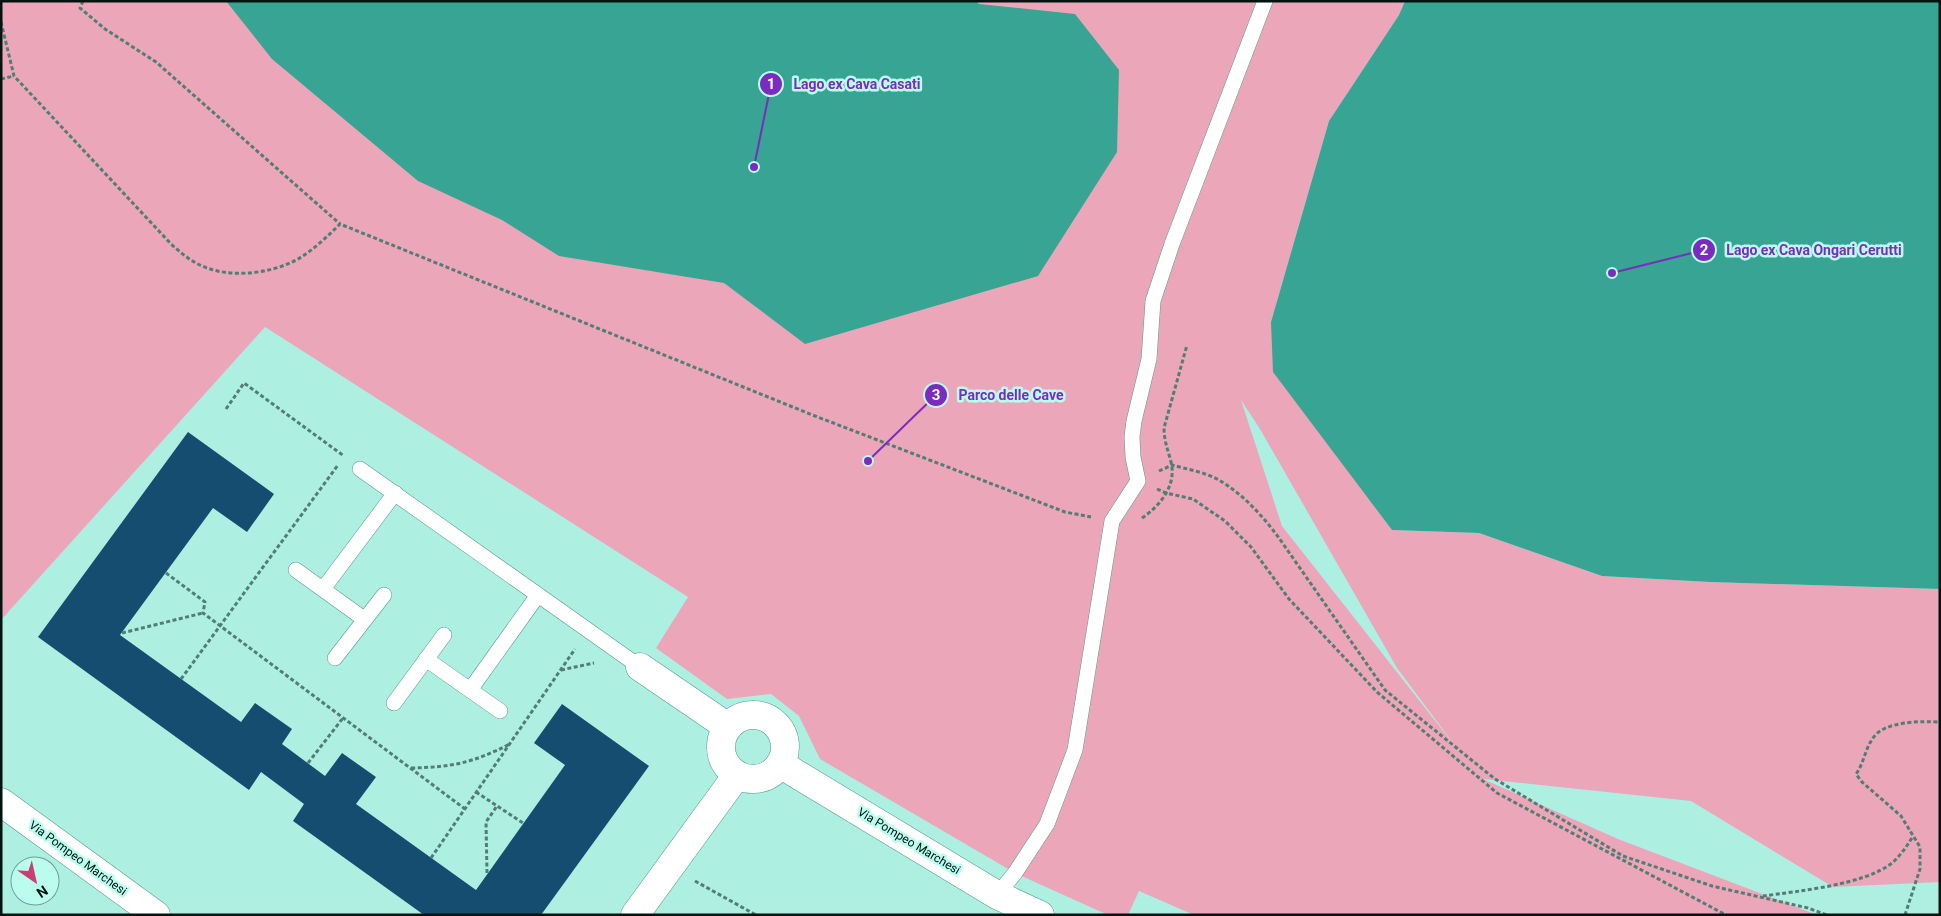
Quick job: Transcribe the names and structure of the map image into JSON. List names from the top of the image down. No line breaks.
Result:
{"streets":{"street":["Via Pompeo Marchesi"]},"places":["Lago ex Cava Casati","Lago ex Cava Ongari Cerutti","Parco delle Cave"],"north":"bottom right"}
